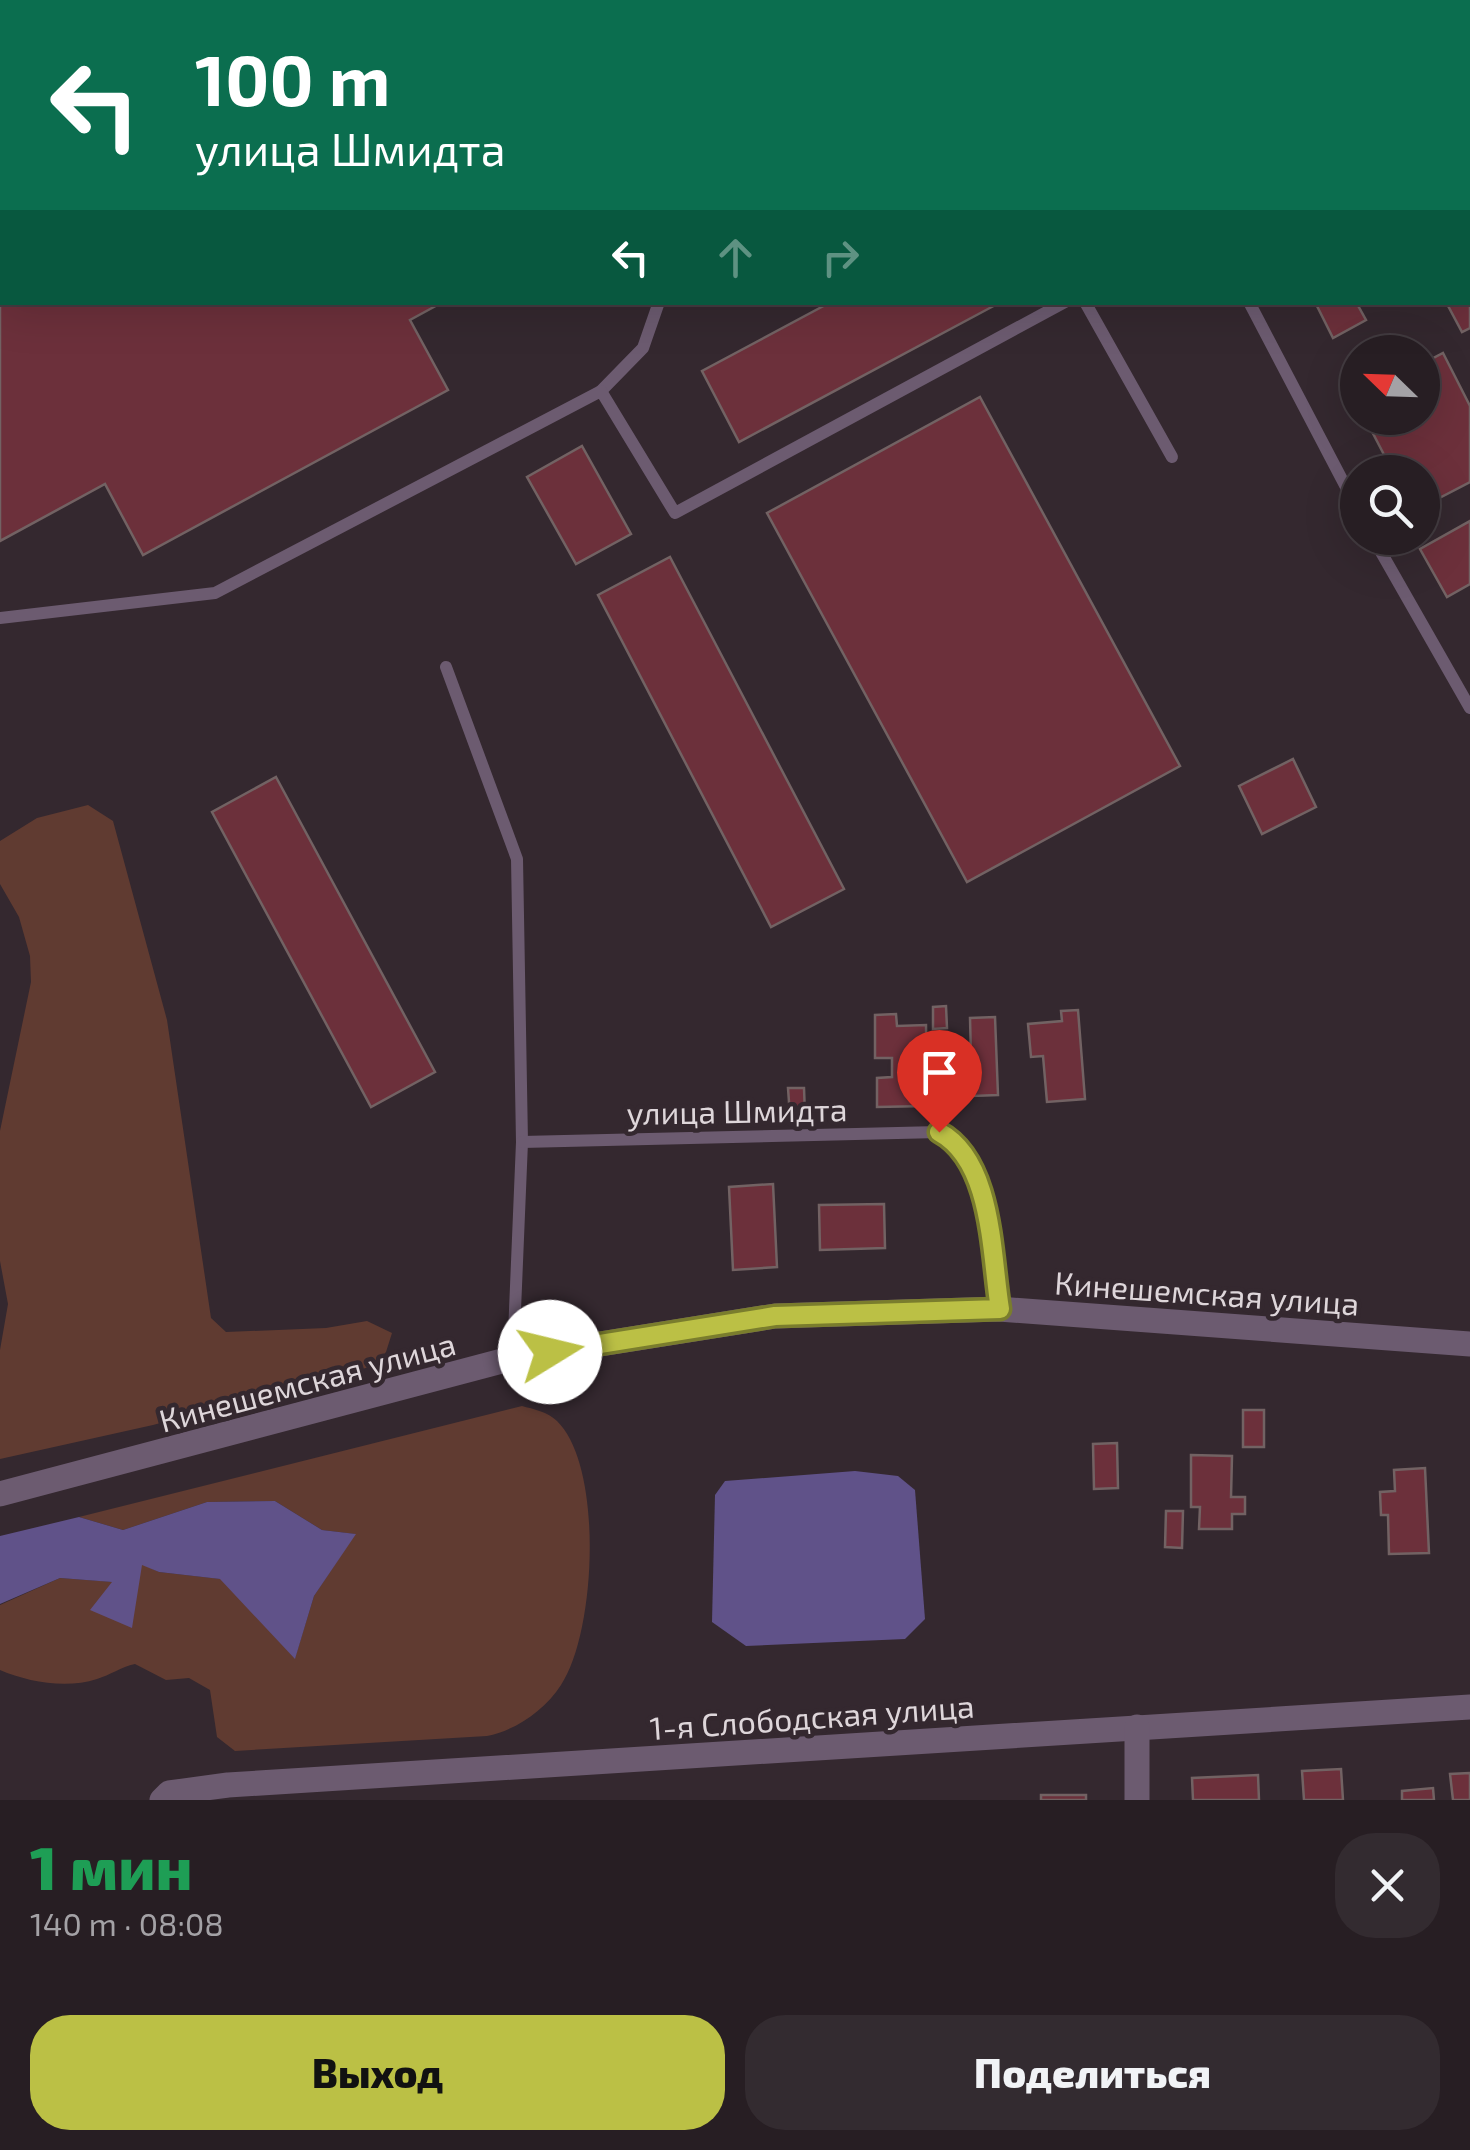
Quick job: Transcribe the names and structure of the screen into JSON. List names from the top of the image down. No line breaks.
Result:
{"streets":{"street":["Кинешемская улица","1-я Слободская улица"],"lane":["улица Шмидта"]},"crossings":[["улица Шмидта","Кинешемская улица"]],"north":"top left","page":{"turn":["100 m","улица Шмидта"],"heading":["1 мин","140 m · 08:08"],"buttons":["Выход","Поделиться"]}}
